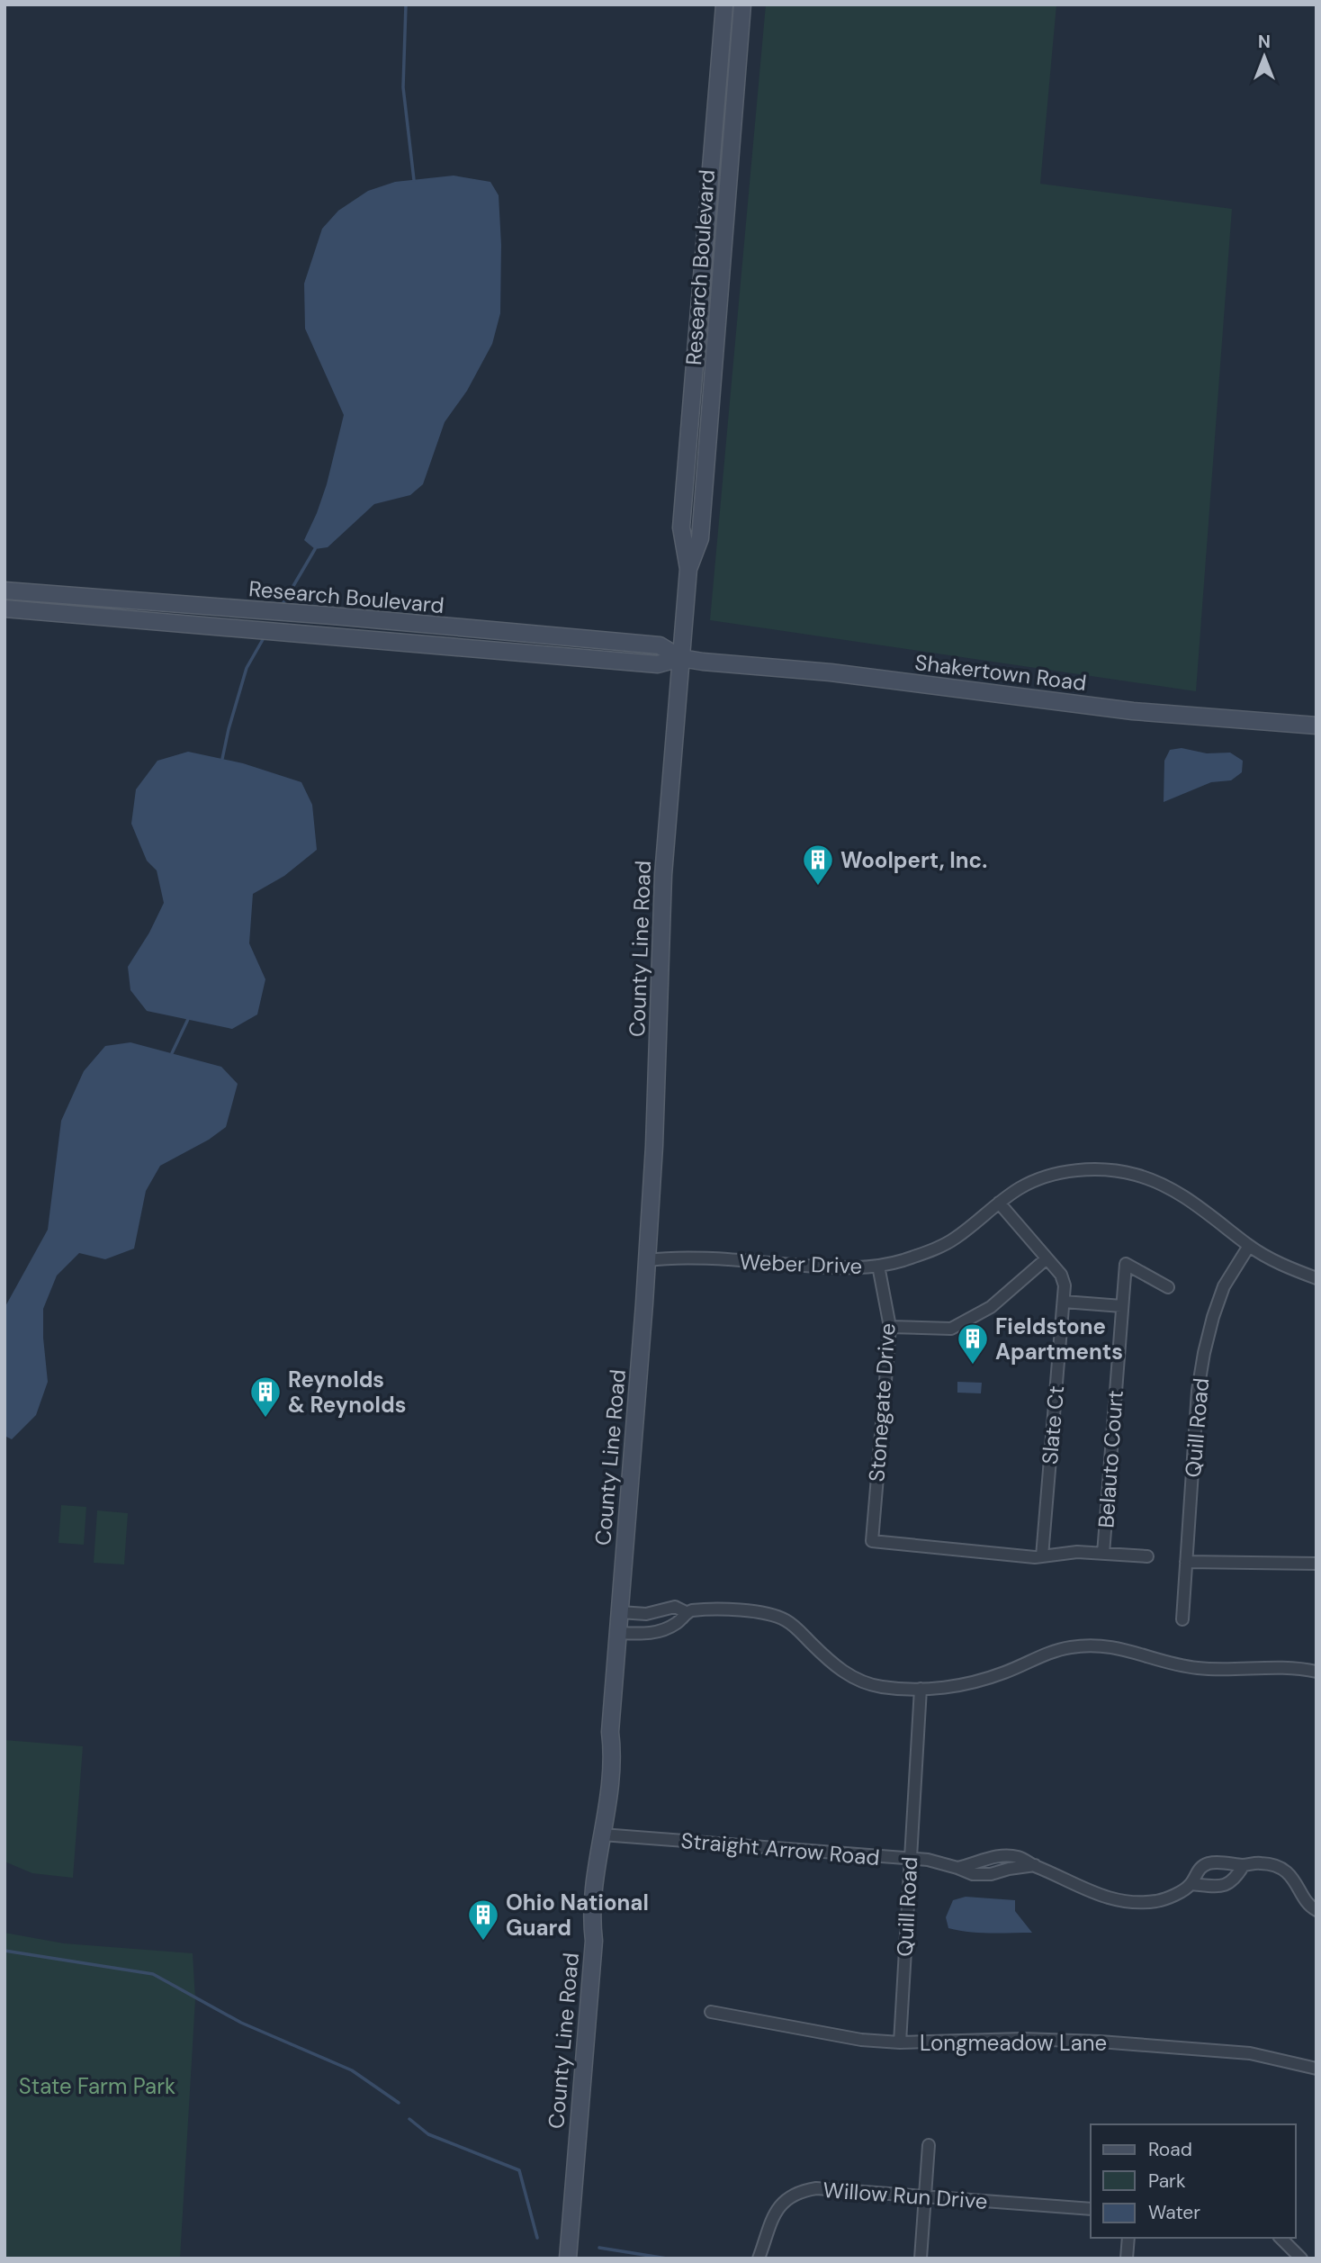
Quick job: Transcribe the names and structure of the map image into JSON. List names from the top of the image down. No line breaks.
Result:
{"streets":{"main road":["Research Boulevard","Shakertown Road","County Line Road"],"street":["Weber Drive","Stonegate Drive","Slate Ct","Quill Road","Belauto Court","Straight Arrow Road","Longmeadow Lane","Willow Run Drive"]},"crossings":[["Research Boulevard","Shakertown Road"],["Research Boulevard","County Line Road"],["Shakertown Road","County Line Road"],["County Line Road","Weber Drive"],["County Line Road","Straight Arrow Road"],["Weber Drive","Stonegate Drive"],["Weber Drive","Slate Ct"],["Weber Drive","Quill Road"],["Stonegate Drive","Slate Ct"],["Quill Road","Straight Arrow Road"],["Quill Road","Longmeadow Lane"]],"parks":["State Farm Park"],"places":{"building":["Woolpert, Inc.","Fieldstone Apartments","Reynolds & Reynolds","Ohio National Guard"]},"legend":["Road","Park","Water"],"north":"top"}
